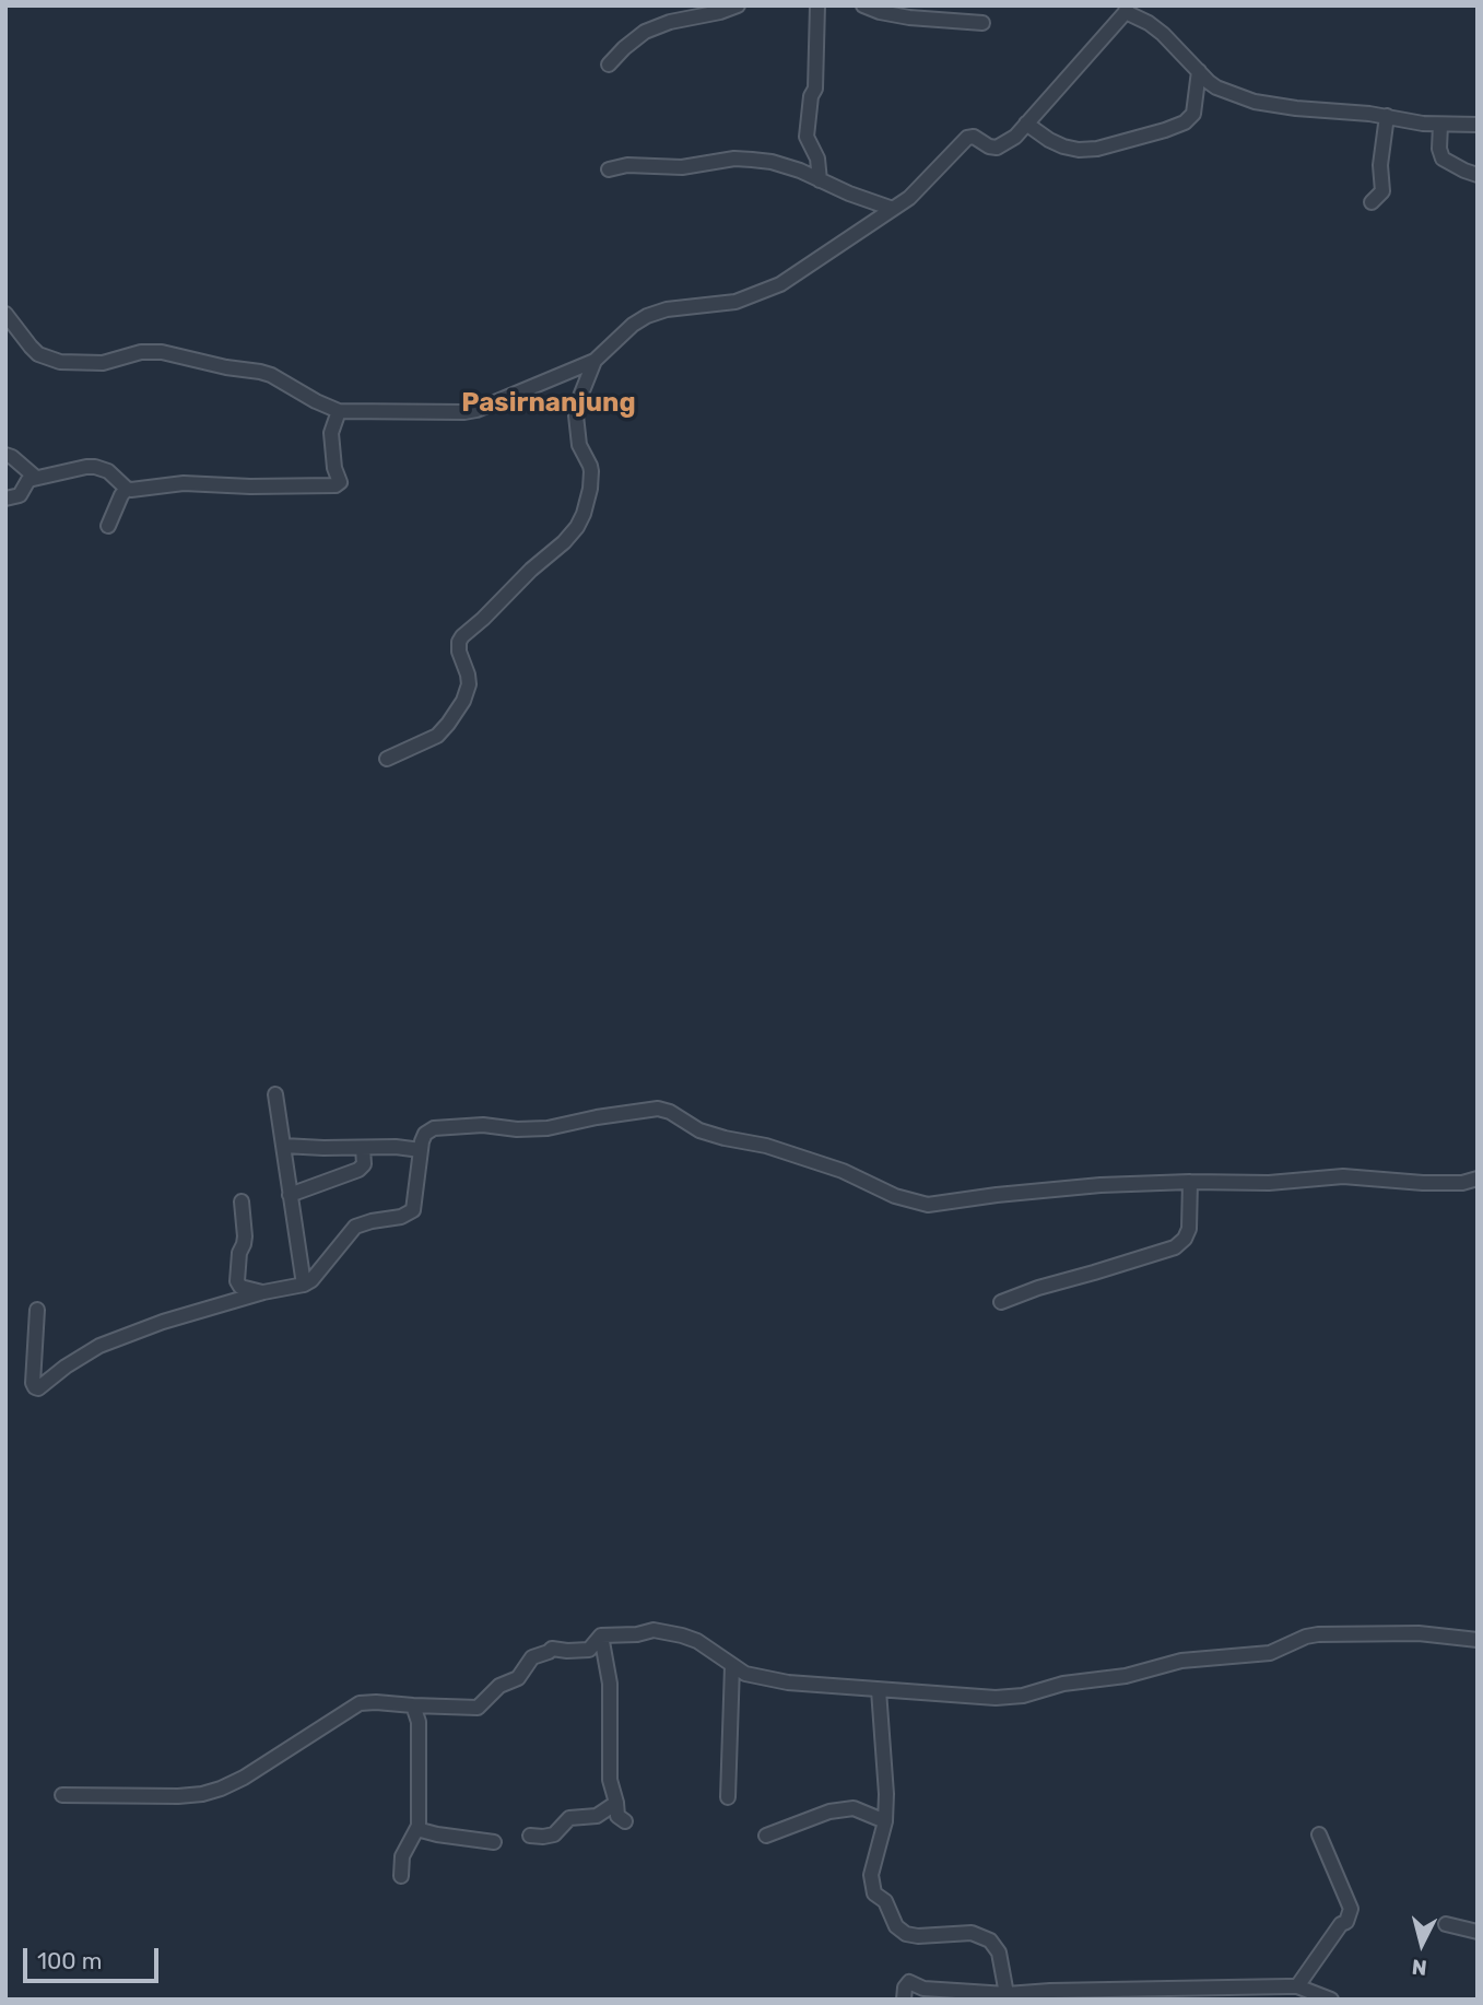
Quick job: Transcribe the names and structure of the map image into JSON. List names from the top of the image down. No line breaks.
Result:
{"districts":["Pasirnanjung"],"scale_bar":"100 m","north":"bottom"}
